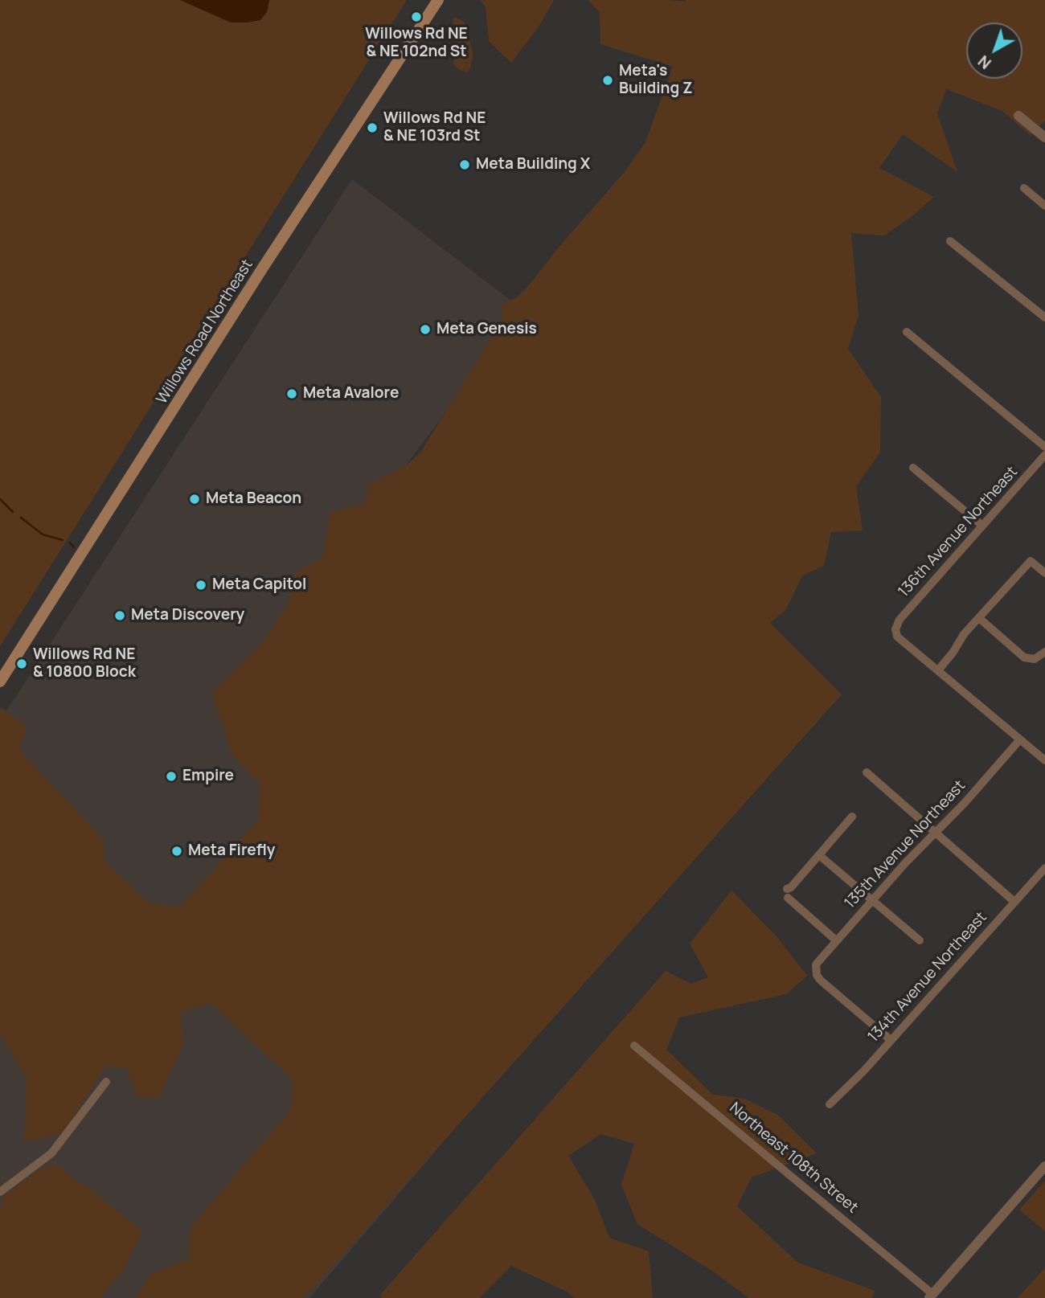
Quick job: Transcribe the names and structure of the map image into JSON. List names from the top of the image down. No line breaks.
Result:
{"streets":{"main road":["Willows Road Northeast"],"street":["136th Avenue Northeast","135th Avenue Northeast","134th Avenue Northeast","Northeast 108th Street"]},"crossings":[["135th Avenue Northeast","134th Avenue Northeast"]],"places":["Willows Rd NE & NE 102nd St","Meta's Building Z","Willows Rd NE & NE 103rd St","Meta Building X","Meta Genesis","Meta Avalore","Meta Beacon","Meta Capitol","Meta Discovery","Willows Rd NE & 10800 Block","Empire","Meta Firefly"],"north":"bottom left"}
